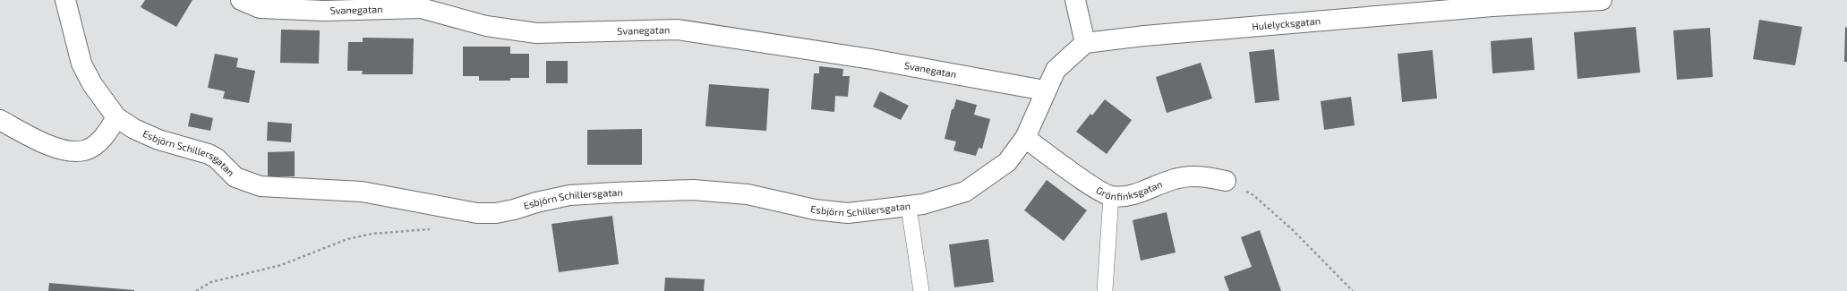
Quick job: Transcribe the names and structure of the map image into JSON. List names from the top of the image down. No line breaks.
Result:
{"streets":{"street":["Svanegatan","Hulelycksgatan","Esbjörn Schillersgatan","Grönfinksgatan"]},"crossings":[["Esbjörn Schillersgatan","Grönfinksgatan"]]}
